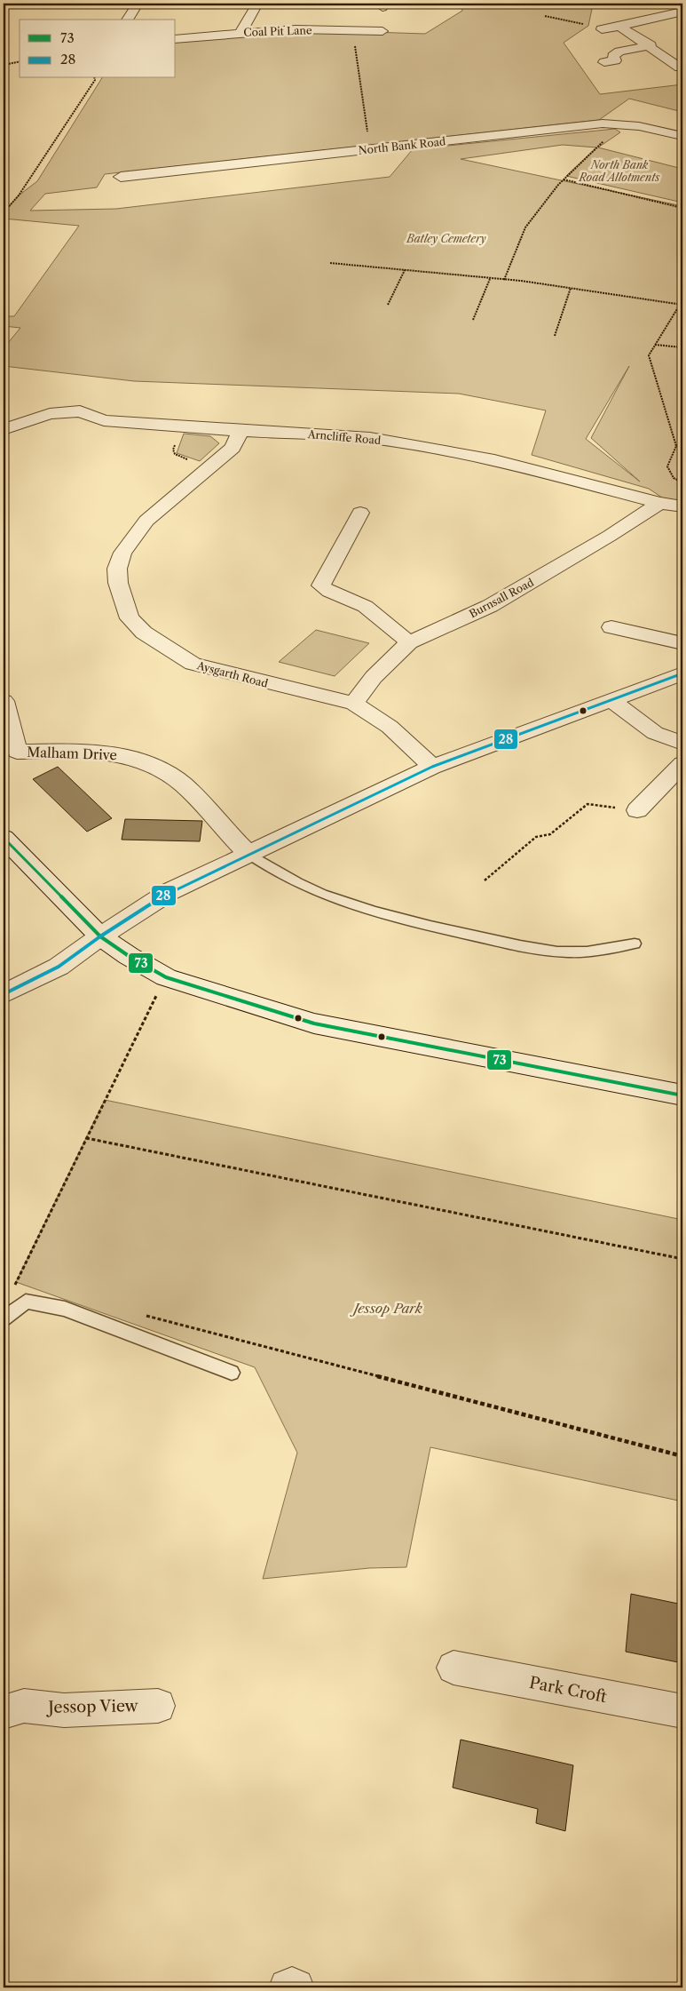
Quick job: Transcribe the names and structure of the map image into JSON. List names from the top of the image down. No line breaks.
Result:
{"streets":{"street":["Coal Pit Lane","North Bank Road","Arncliffe Road","Burnsall Road","Aysgarth Road","Malham Drive","Park Croft","Jessop View"]},"crossings":[["Arncliffe Road","Burnsall Road"],["Arncliffe Road","Aysgarth Road"],["Burnsall Road","Aysgarth Road"]],"parks":["North Bank Road Allotments","Batley Cemetery","Jessop Park"],"lines":["transit line 28","transit line 73"],"legend":["73","28"]}
